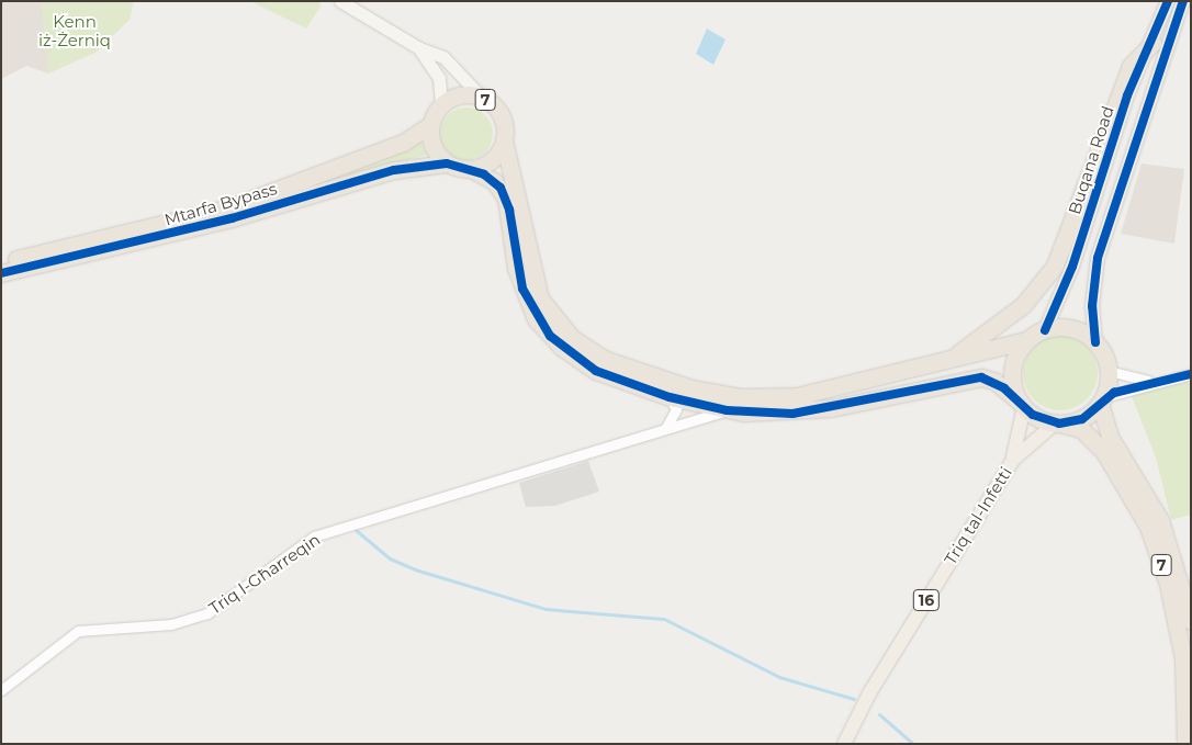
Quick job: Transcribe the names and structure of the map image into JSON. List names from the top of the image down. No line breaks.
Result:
{"streets":{"highway":["7","Mtarfa Bypass"],"main road":["Buqana Road","Triq tal-Infetti","16"],"street":["Triq l-Għarreqin"]},"crossings":[["7","Buqana Road"],["7","Mtarfa Bypass"],["7","Triq tal-Infetti"],["7","Triq l-Għarreqin"],["Buqana Road","Triq tal-Infetti"]],"parks":["Kenn iż-Żerniq"]}
